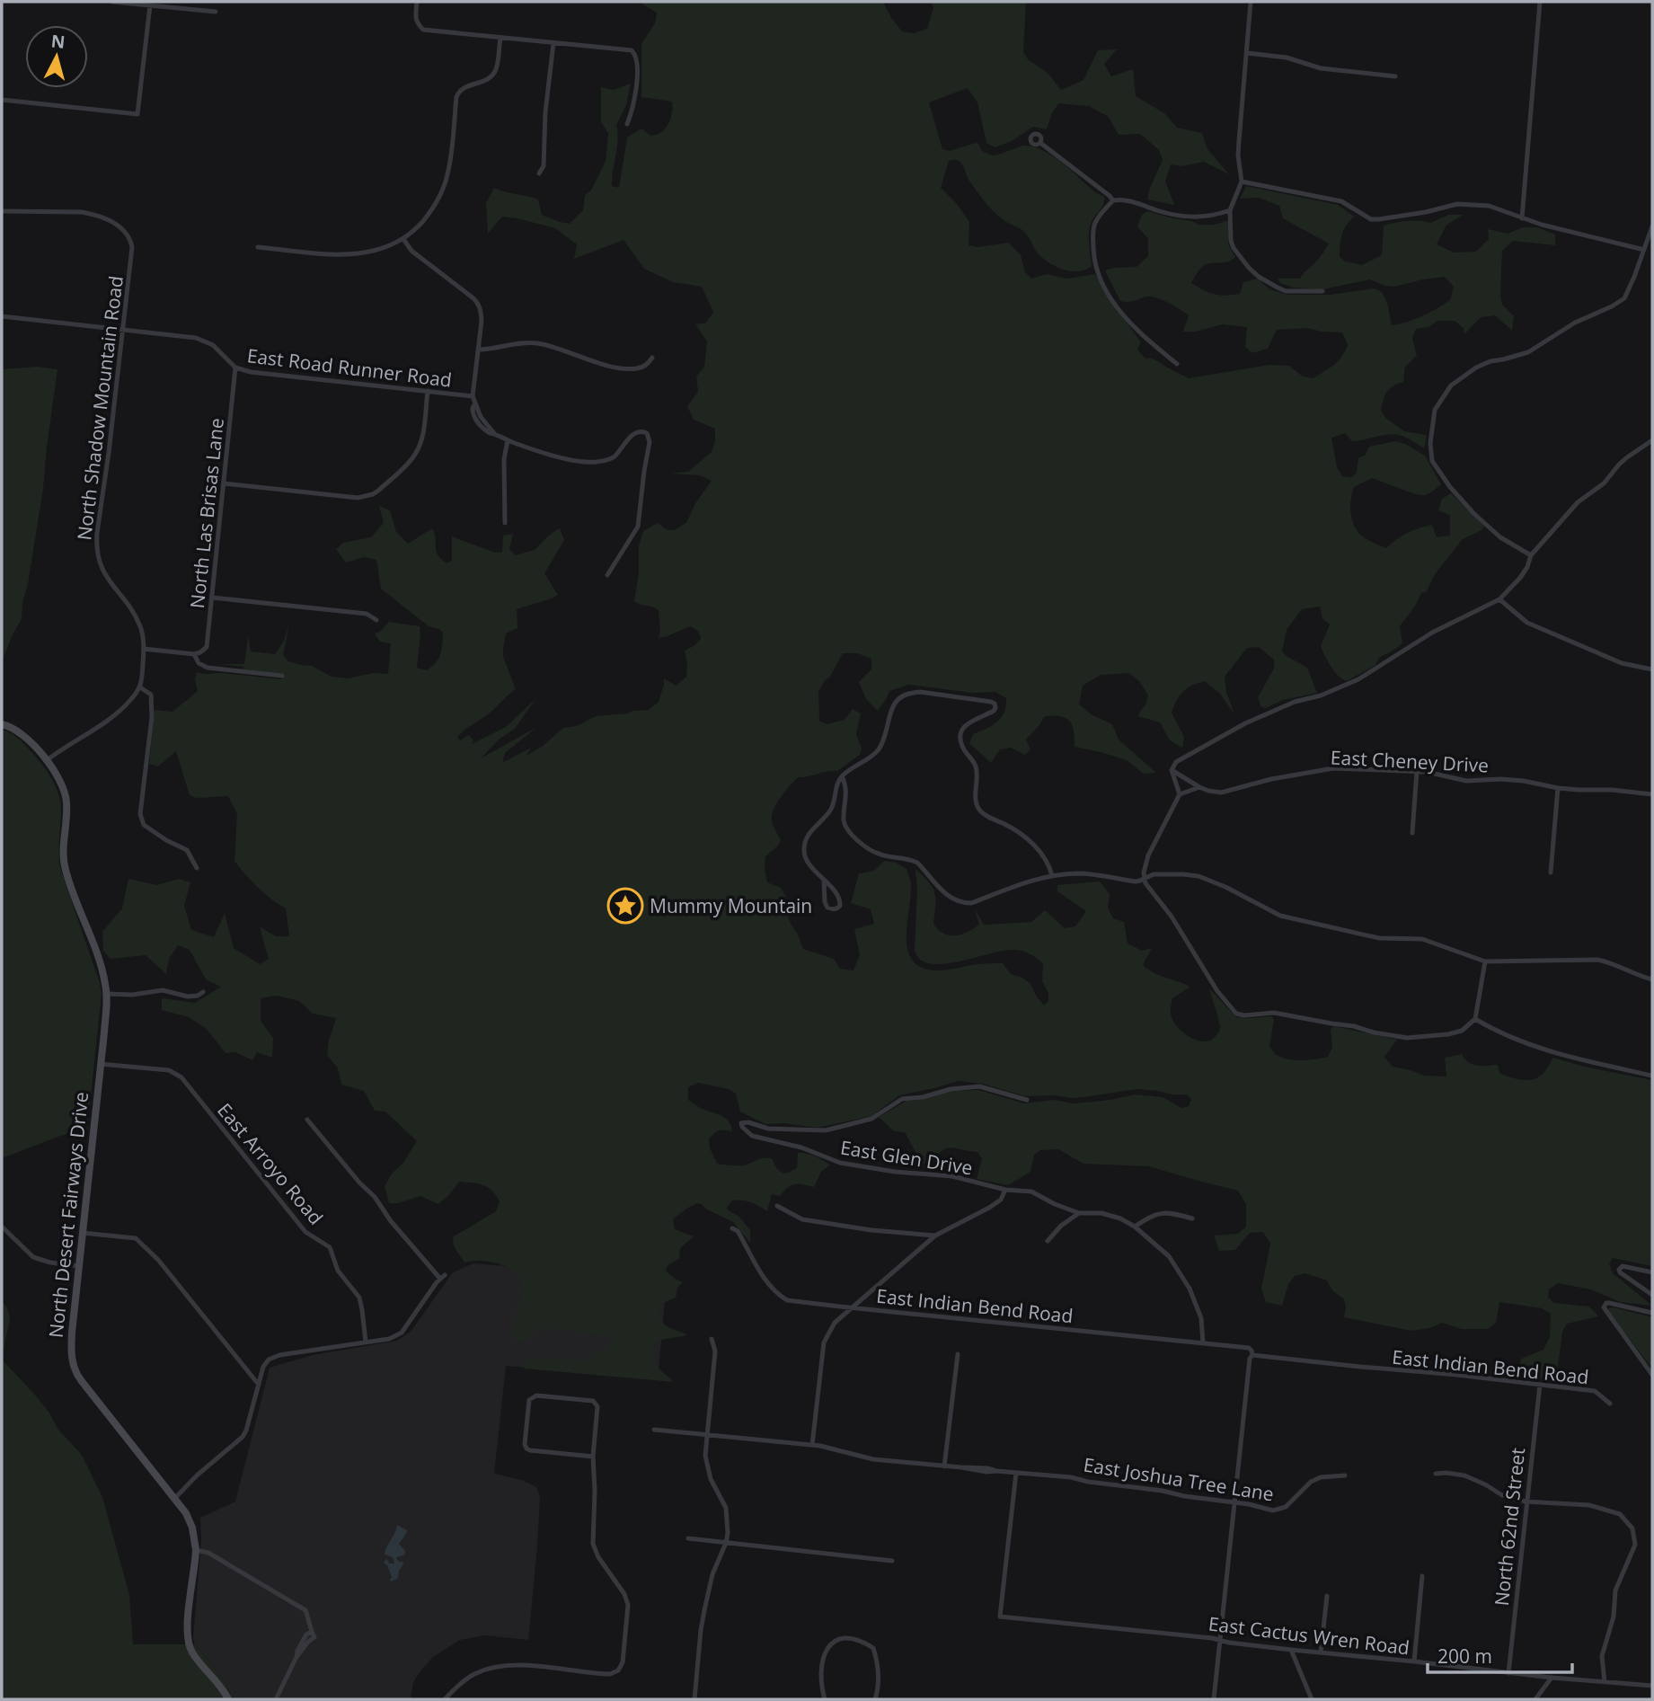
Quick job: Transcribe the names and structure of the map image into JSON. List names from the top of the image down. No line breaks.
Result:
{"streets":{"street":["East Road Runner Road","North Shadow Mountain Road","North Las Brisas Lane","East Cheney Drive","East Glen Drive","East Arroyo Road","North Desert Fairways Drive","East Indian Bend Road","East Joshua Tree Lane","North 62nd Street","East Cactus Wren Road"]},"crossings":[["East Road Runner Road","North Shadow Mountain Road"],["East Road Runner Road","North Las Brisas Lane"],["East Glen Drive","East Indian Bend Road"],["East Arroyo Road","North Desert Fairways Drive"],["East Indian Bend Road","North 62nd Street"],["East Joshua Tree Lane","East Cactus Wren Road"],["North 62nd Street","East Cactus Wren Road"]],"places":{"place":["Mummy Mountain"]},"scale_bar":"200 m","north":"top"}
